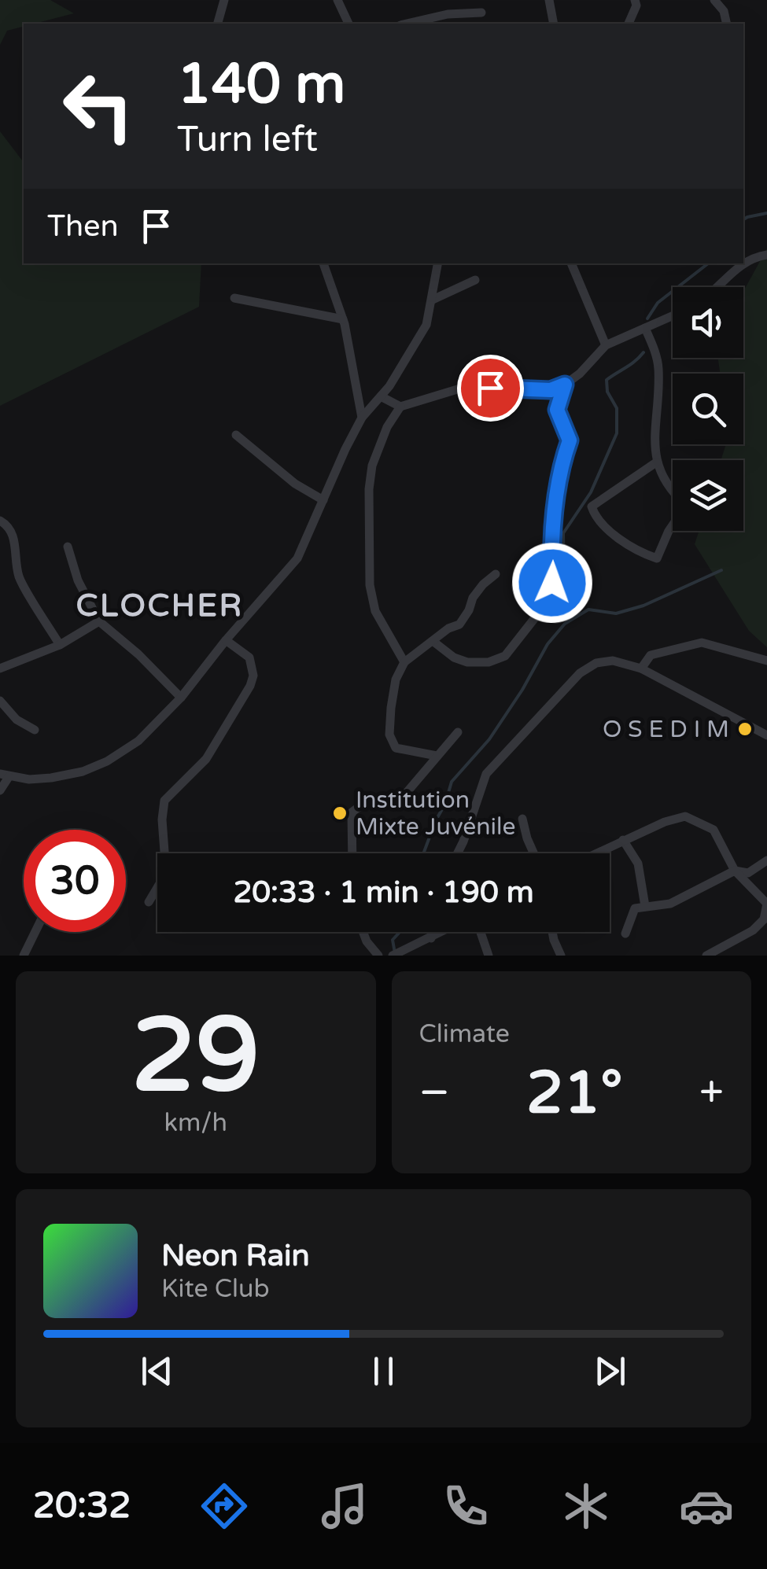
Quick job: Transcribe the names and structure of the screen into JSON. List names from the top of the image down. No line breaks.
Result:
{"districts":["CLOCHER"],"places":["O S E D I M","Institution Mixte Juvénile"],"page":{"turn":["140 m","Turn left"],"then":"Then","limit":"30","trip":"20:33 · 1 min · 190 m","tile":[["29","km/h"],"Climate"],"heat":["−","21°","+"],"song":["Neon Rain","Kite Club"],"tabs":"20:32"}}
